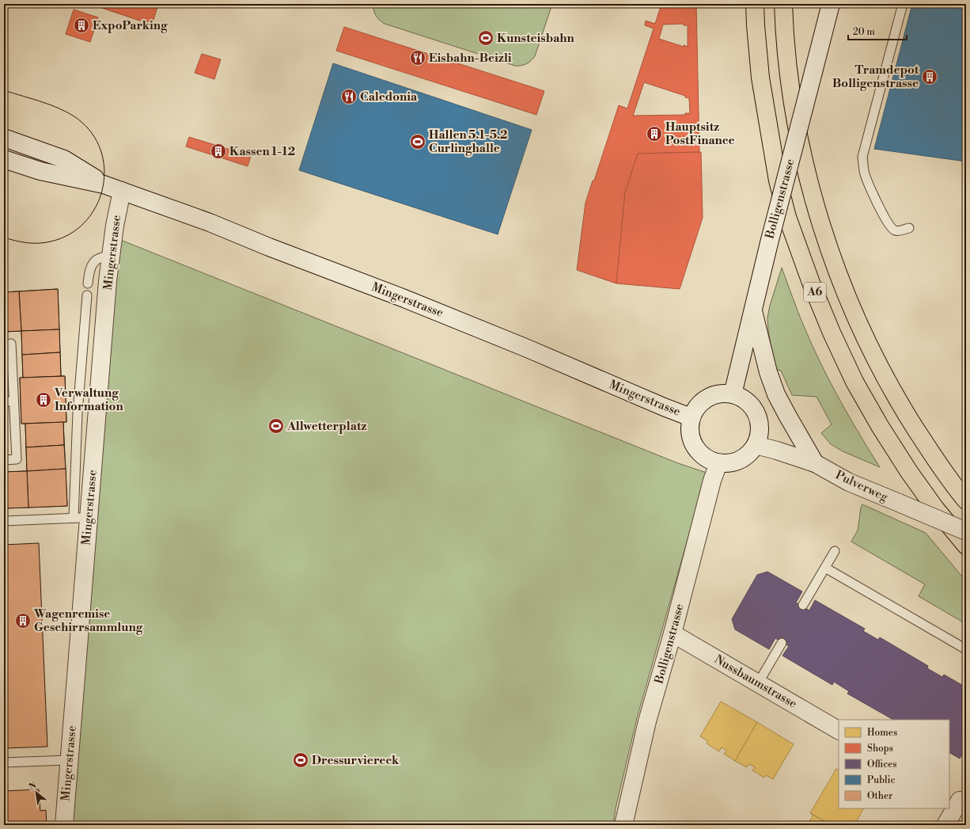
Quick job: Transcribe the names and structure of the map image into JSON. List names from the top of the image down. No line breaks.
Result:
{"streets":{"highway":["A6"],"main road":["Bolligenstrasse","Mingerstrasse","Pulverweg","Nussbaumstrasse"]},"crossings":[["Bolligenstrasse","Mingerstrasse"],["Bolligenstrasse","Pulverweg"],["Bolligenstrasse","Nussbaumstrasse"],["Mingerstrasse","Pulverweg"]],"places":{"building":["ExpoParking","Tramdepot Bolligenstrasse","Hauptsitz PostFinance","Kassen 1-12","Verwaltung Information","Wagenremise Geschirrsammlung"],"sports":["Kunsteisbahn","Hallen 5.1-5.2 Curlinghalle","Allwetterplatz","Dressurviereck"],"restaurant":["Eisbahn-Beizli","Caledonia"]},"legend":["Homes","Shops","Offices","Public","Other"],"scale_bar":"20 m","north":"top left"}
